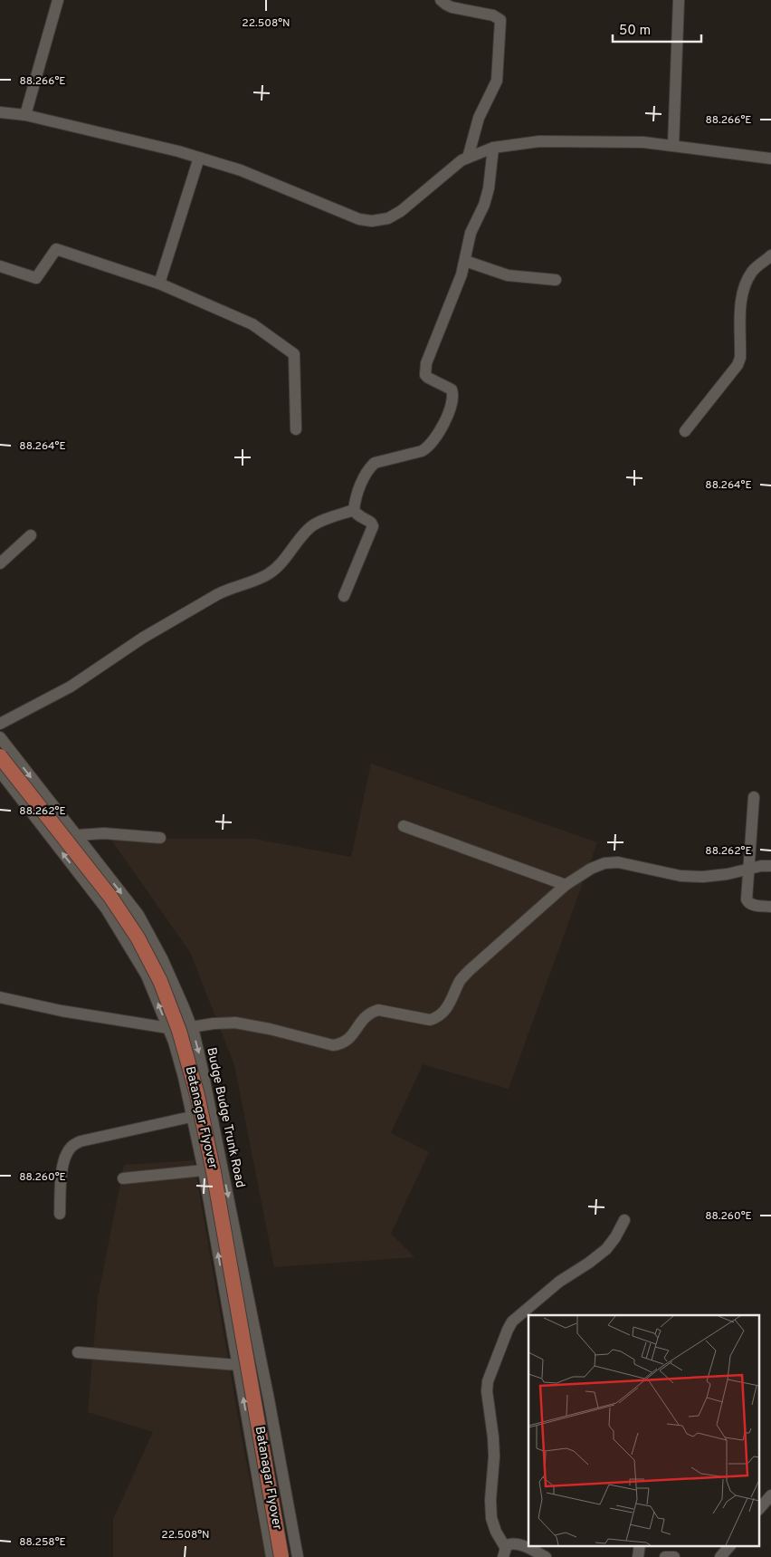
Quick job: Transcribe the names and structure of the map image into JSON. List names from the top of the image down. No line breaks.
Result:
{"streets":{"main road":["Batanagar Flyover"],"street":["Budge Budge Trunk Road"]},"scale_bar":"50 m","coordinates":["22.508°N","88.266°E","88.264°E","88.262°E","88.260°E","88.258°E"]}
